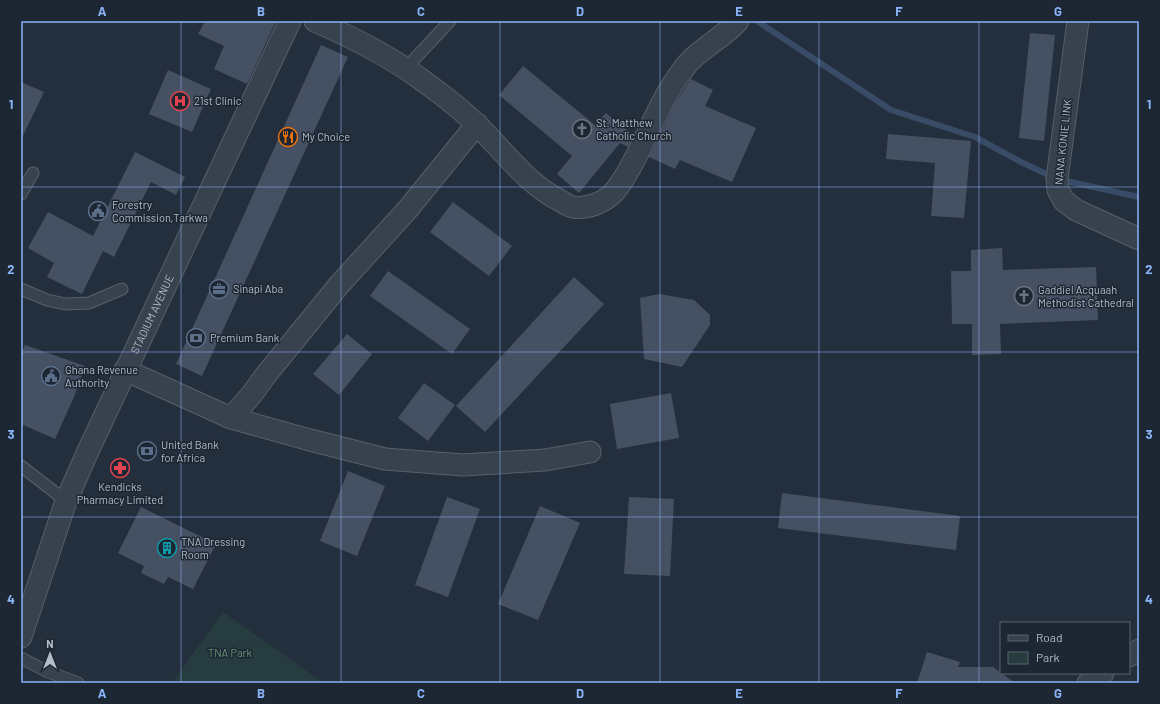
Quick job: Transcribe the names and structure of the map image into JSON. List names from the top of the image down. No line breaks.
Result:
{"streets":{"street":["NANA KONIE LINK","STADIUM AVENUE"]},"parks":["TNA Park"],"places":{"hospital":["21st Clinic"],"church":["St. Matthew Catholic Church","Gaddiel Acquaah Methodist Cathedral"],"restaurant":["My Choice"],"public building":["Forestry Commission,Tarkwa","Ghana Revenue Authority"],"office":["Sinapi Aba"],"bank":["Premium Bank","United Bank for Africa"],"pharmacy":["Kendicks Pharmacy Limited"],"building":["TNA Dressing Room"]},"legend":["Road","Park"],"north":"top","grid":{"columns":["A","B","C","D","E","F","G"],"rows":["1","2","3","4"]}}
